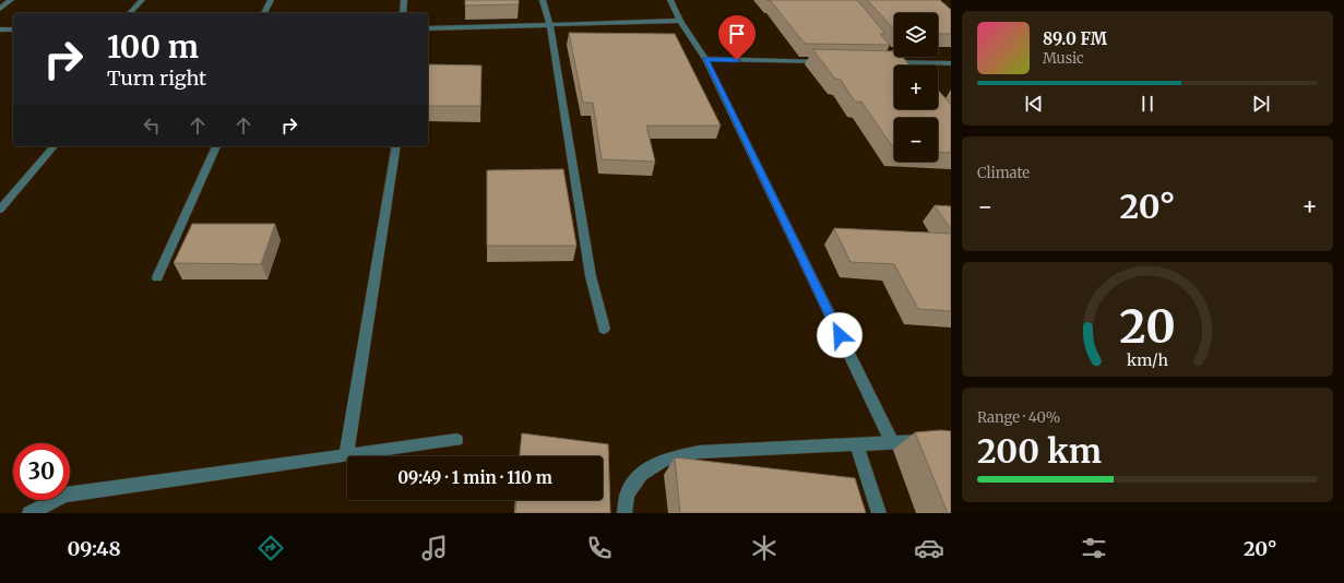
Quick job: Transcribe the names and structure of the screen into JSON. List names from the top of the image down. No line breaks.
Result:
{"page":{"map_buttons":["+","−"],"turn":["100 m","Turn right"],"song":["89.0 FM","Music"],"tile":["Climate",["Range · 40%","200 km"]],"heat":["−","20°","+"],"limit":"30","trip":"09:49 · 1 min · 110 m","tabs":["09:48","20°"],"gauge":["20","km/h"]}}
